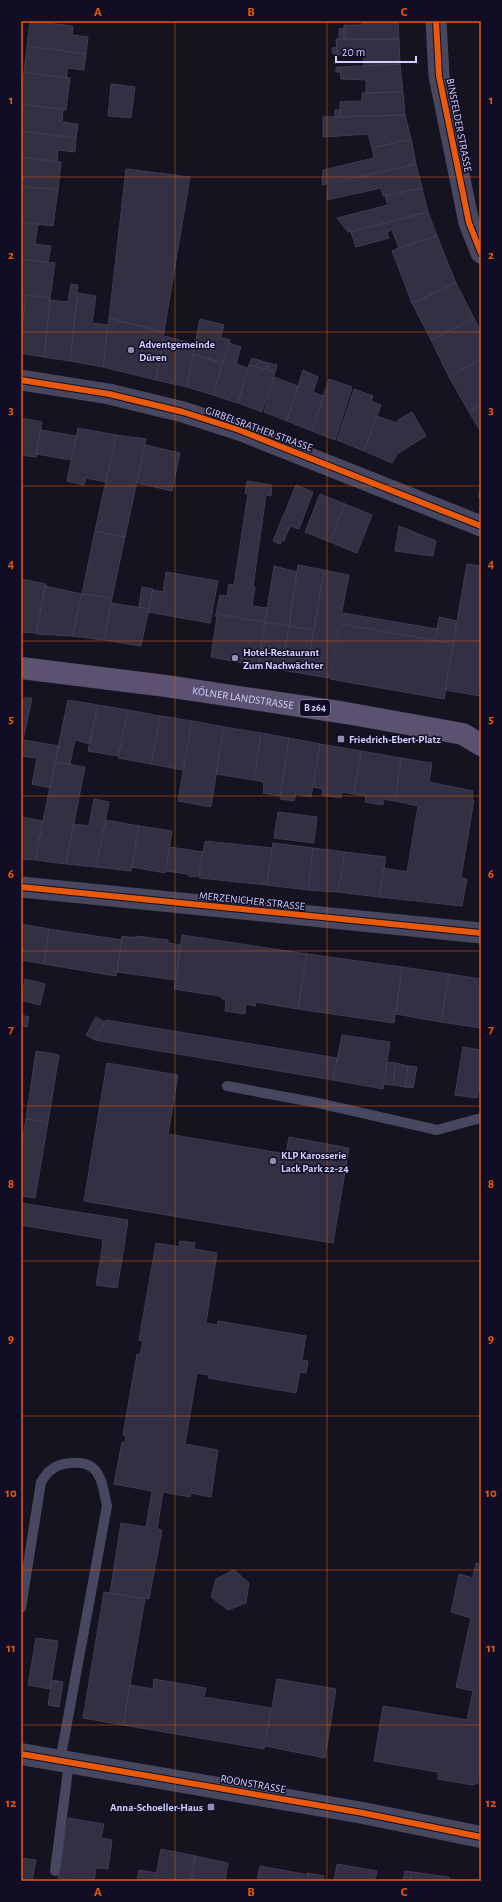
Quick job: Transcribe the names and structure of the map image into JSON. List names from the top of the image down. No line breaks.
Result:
{"streets":{"main road":["KÖLNER LANDSTRASSE","B 264"],"street":["BINSFELDER STRASSE","GIRBELSRATHER STRASSE","MERZENICHER STRASSE","ROONSTRASSE"]},"places":{"other":["Adventgemeinde Düren","Hotel-Restaurant Zum Nachwächter","KLP Karosserie Lack Park 22-24"],"transit":["Friedrich-Ebert-Platz","Anna-Schoeller-Haus"]},"scale_bar":"20 m","grid":{"columns":["A","B","C"],"rows":["1","2","3","4","5","6","7","8","9","10","11","12"]}}
